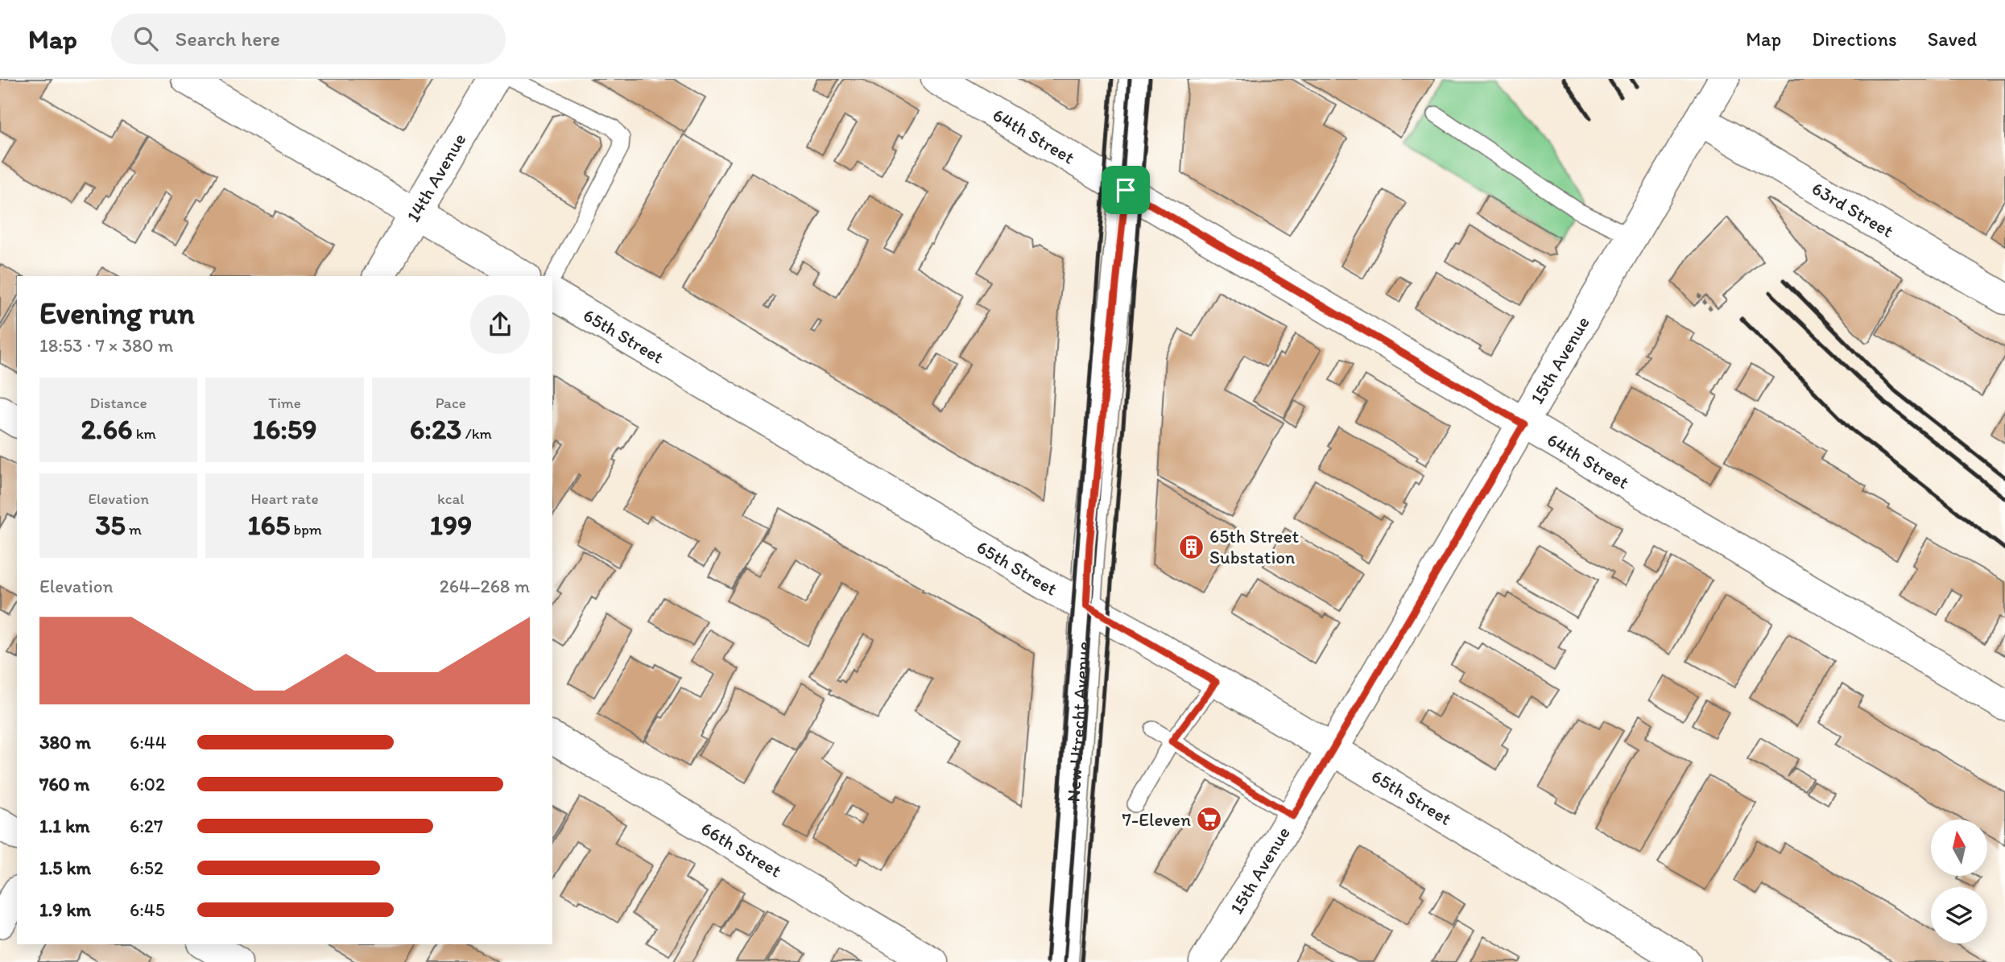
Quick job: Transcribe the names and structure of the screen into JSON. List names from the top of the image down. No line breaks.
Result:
{"streets":{"street":["64th Street","14th Avenue","63rd Street","65th Street","15th Avenue","New Utrecht Avenue","66th Street"]},"crossings":[["64th Street","15th Avenue"],["64th Street","New Utrecht Avenue"],["63rd Street","15th Avenue"],["65th Street","15th Avenue"],["65th Street","New Utrecht Avenue"]],"places":{"building":["65th Street Substation"],"supermarket":["7-Eleven"]},"north":"top","page":{"header":"Map","search":"Search here","nav":["Map","Directions","Saved"],"heading":["Evening run","18:53 · 7 × 380 m"],"stats":[["Distance","2.66 km"],["Time","16:59"],["Pace","6:23 /km"],["Elevation","35 m"],["Heart rate","165 bpm"],["kcal","199"]],"chart":["Elevation","264–268 m"],"list":[{"name":"380 m","note":"6:44"},{"name":"760 m","note":"6:02"},{"name":"1.1 km","note":"6:27"},{"name":"1.5 km","note":"6:52"},{"name":"1.9 km","note":"6:45"}]}}
